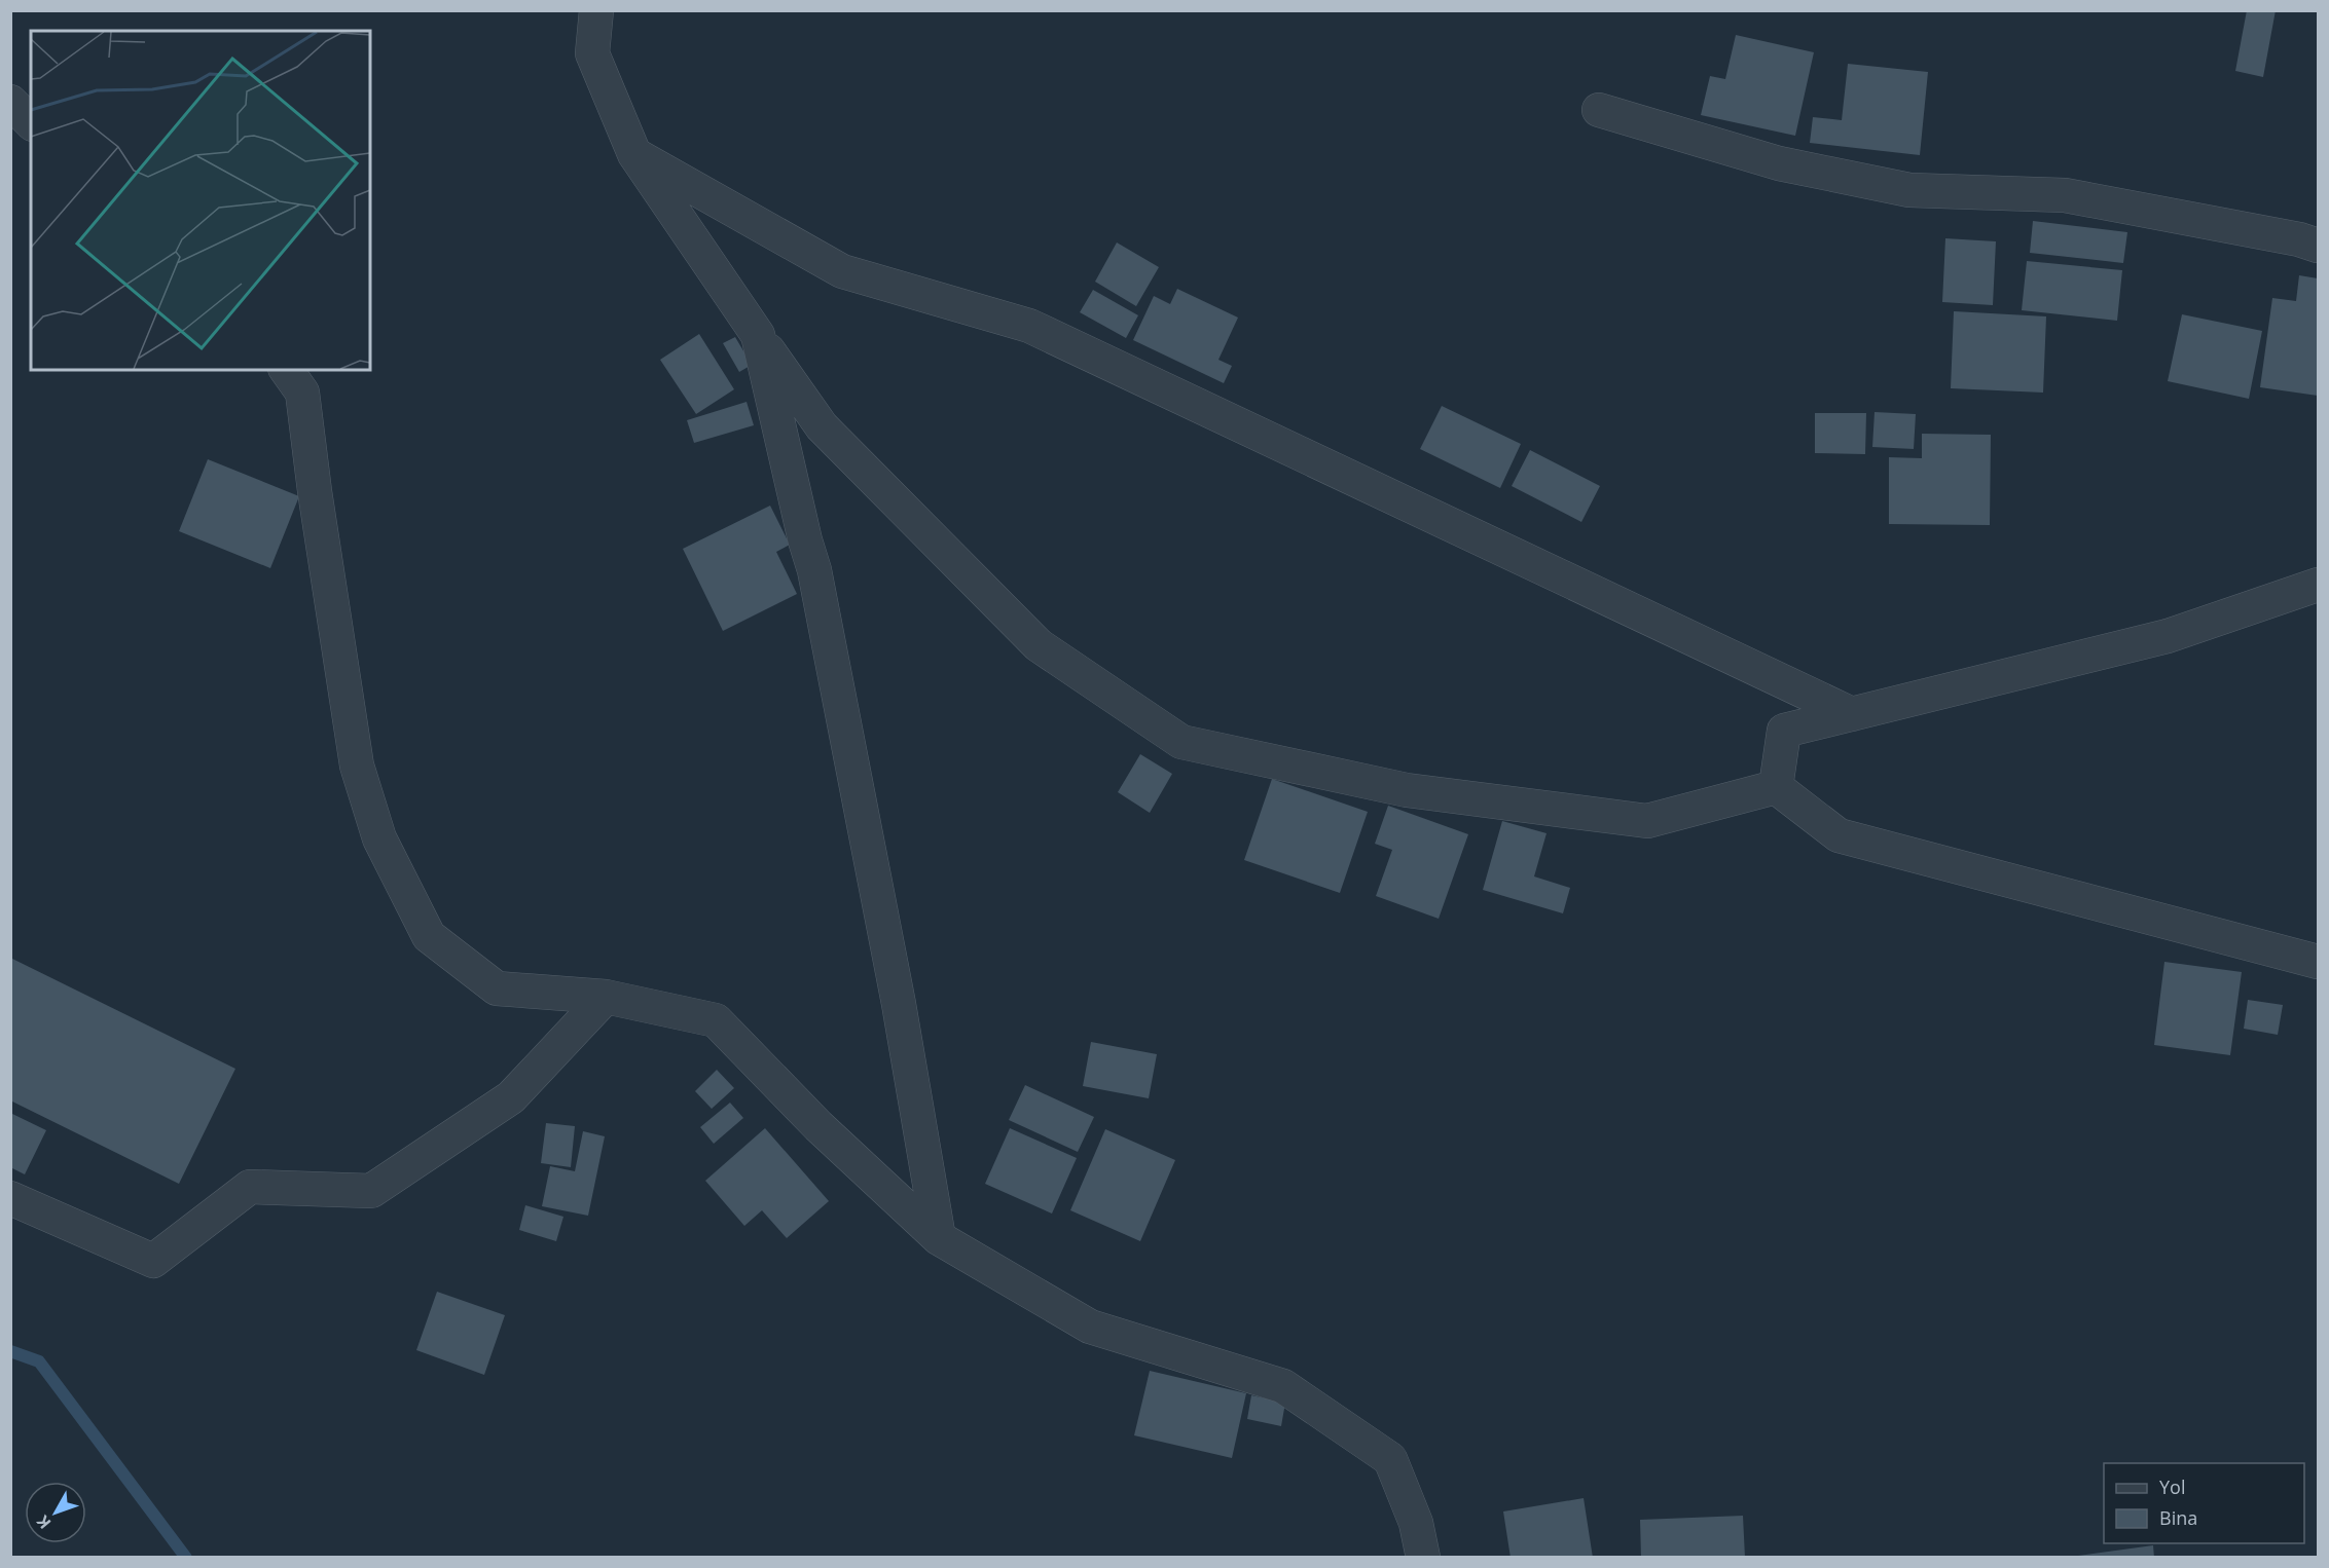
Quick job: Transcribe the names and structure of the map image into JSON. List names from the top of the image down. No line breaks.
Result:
{"legend":["Yol","Bina"],"north":"bottom left"}
